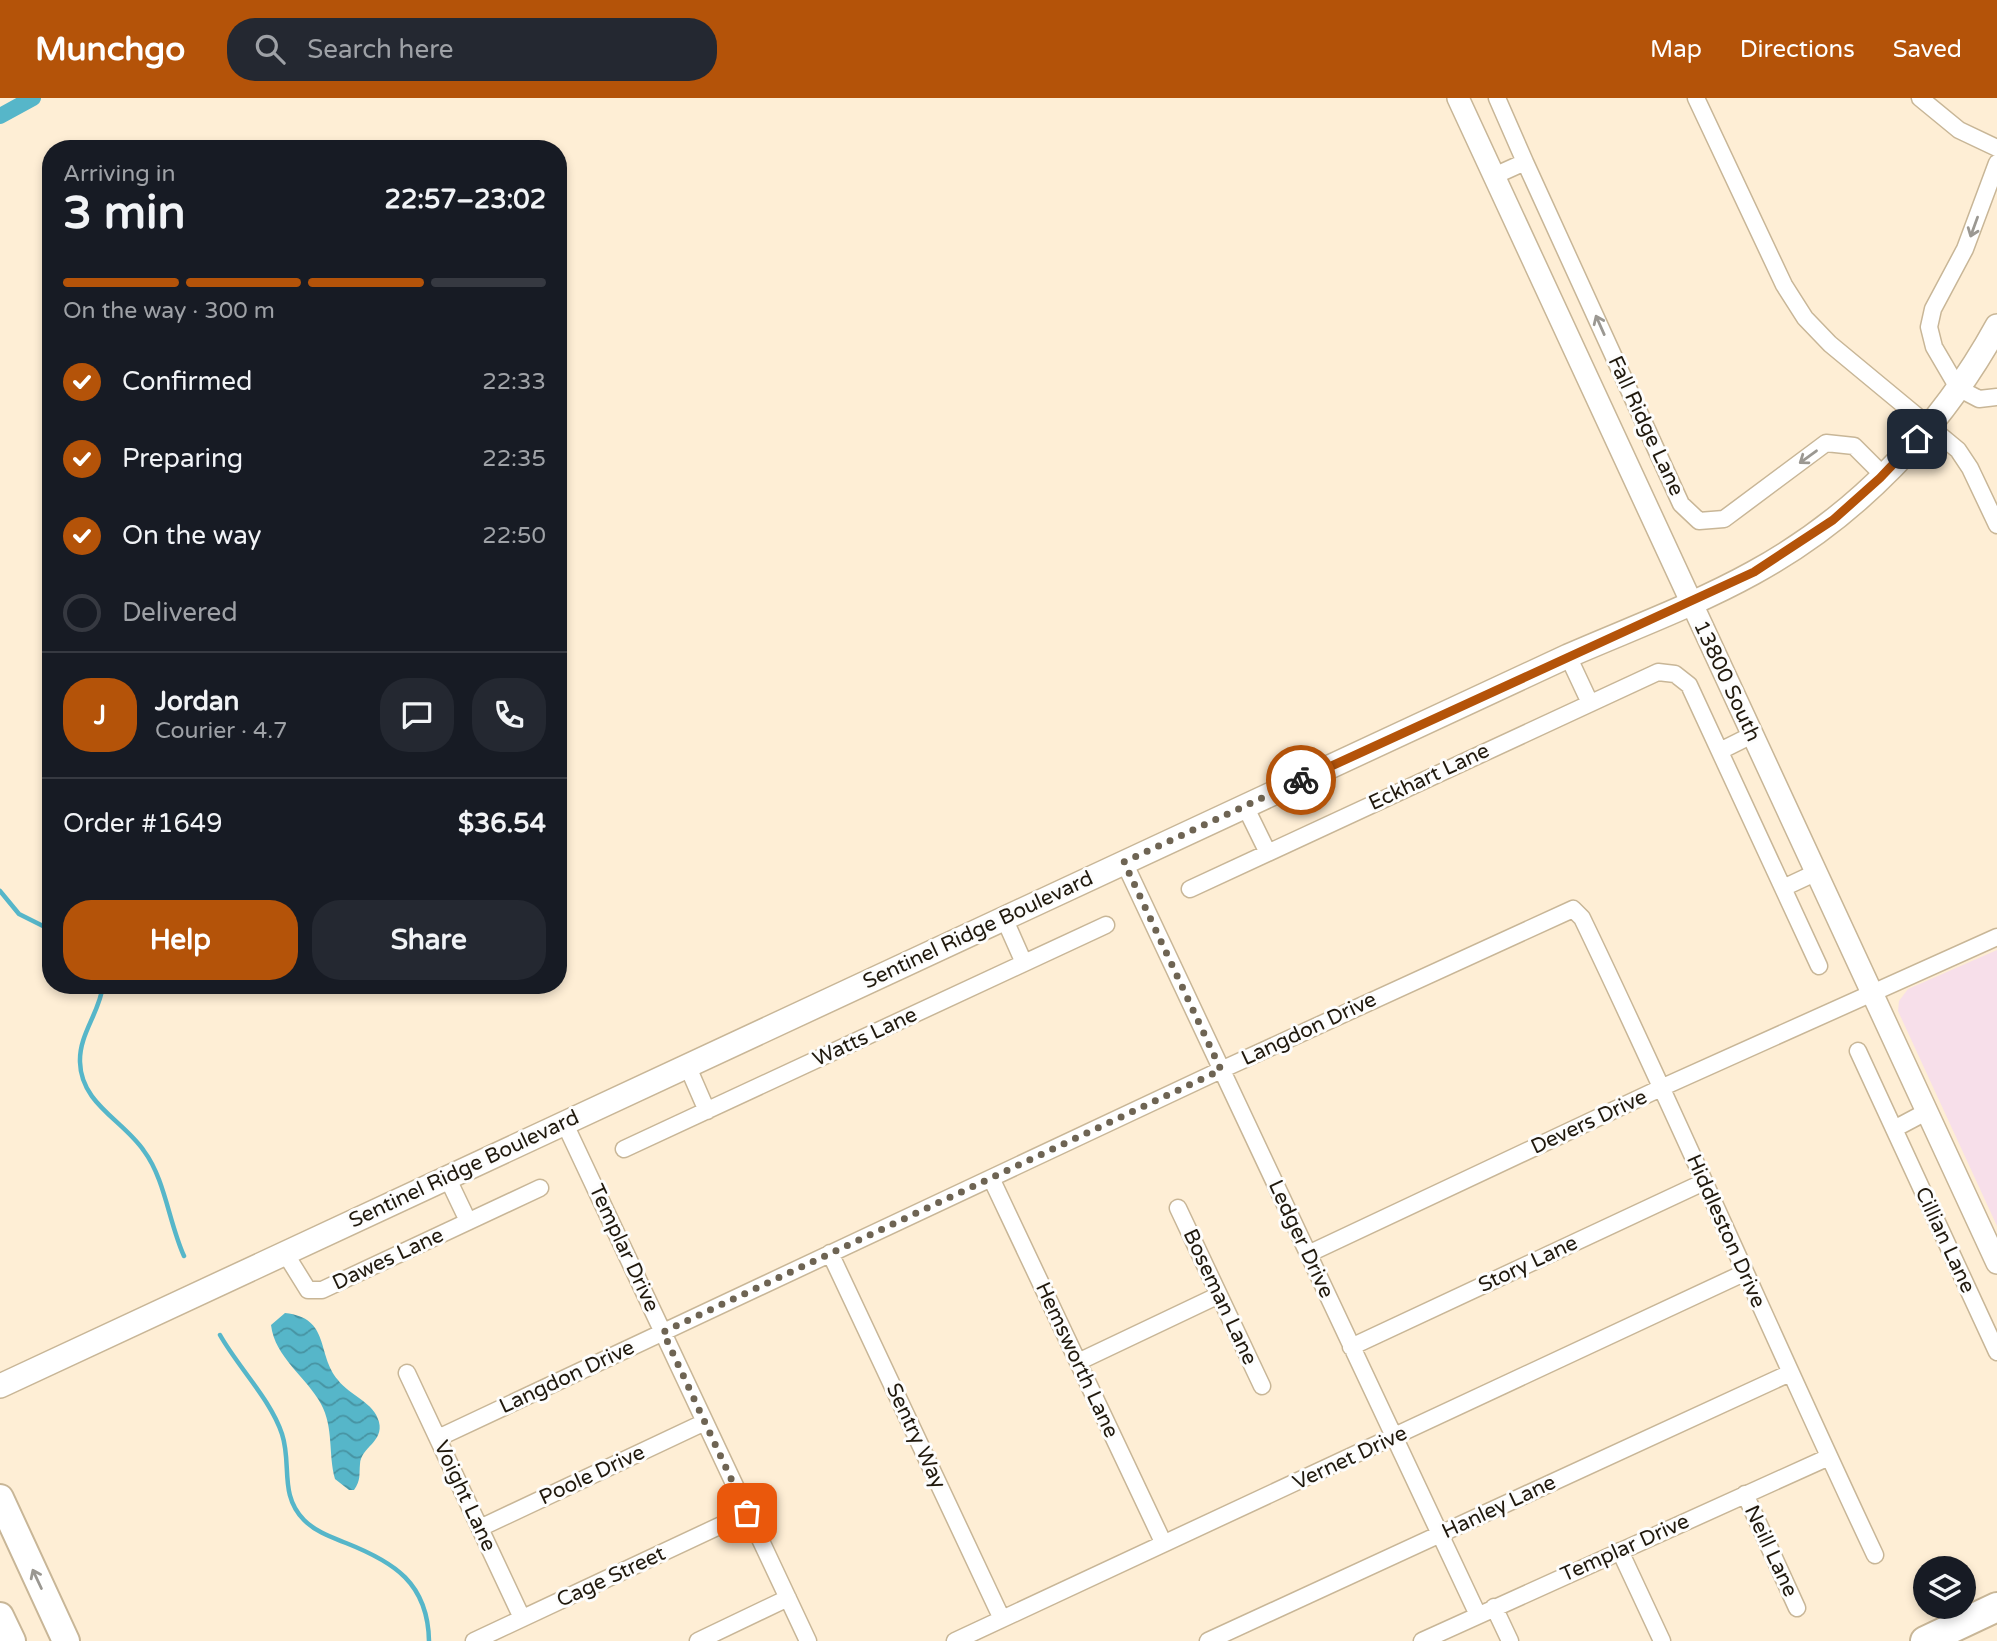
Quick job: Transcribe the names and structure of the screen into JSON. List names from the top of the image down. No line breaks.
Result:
{"streets":{"main road":["Sentinel Ridge Boulevard"],"street":["Fall Ridge Lane","13800 South","Eckhart Lane","Langdon Drive","Watts Lane","Devers Drive","Hiddleston Drive","Ledger Drive","Cillian Lane","Templar Drive","Dawes Lane","Story Lane","Boseman Lane","Hemsworth Lane","Sentry Way","Vernet Drive","Poole Drive","Voight Lane","Hanley Lane","Neill Lane","Cage Street"]},"crossings":[["Fall Ridge Lane","Sentinel Ridge Boulevard"],["13800 South","Sentinel Ridge Boulevard"],["13800 South","Devers Drive"],["Sentinel Ridge Boulevard","Ledger Drive"],["Sentinel Ridge Boulevard","Templar Drive"],["Sentinel Ridge Boulevard","Dawes Lane"],["Langdon Drive","Hiddleston Drive"],["Langdon Drive","Ledger Drive"],["Langdon Drive","Templar Drive"],["Langdon Drive","Hemsworth Lane"],["Langdon Drive","Sentry Way"],["Langdon Drive","Voight Lane"],["Devers Drive","Hiddleston Drive"],["Devers Drive","Ledger Drive"],["Hiddleston Drive","Templar Drive"],["Hiddleston Drive","Story Lane"],["Hiddleston Drive","Vernet Drive"],["Hiddleston Drive","Hanley Lane"],["Ledger Drive","Templar Drive"],["Ledger Drive","Story Lane"],["Ledger Drive","Vernet Drive"],["Ledger Drive","Hanley Lane"],["Templar Drive","Poole Drive"],["Templar Drive","Neill Lane"],["Templar Drive","Cage Street"],["Hemsworth Lane","Vernet Drive"],["Sentry Way","Vernet Drive"],["Poole Drive","Voight Lane"],["Voight Lane","Cage Street"]],"page":{"header":"Munchgo","search":"Search here","nav":["Map","Directions","Saved"],"heading":["3 min","Arriving in","22:57–23:02"],"panel":["Jordan","Courier · 4.7","Order #1649","$36.54"],"bar":"On the way · 300 m","list":[["Confirmed","22:33"],["Preparing","22:35"],["On the way","22:50"],"Delivered"],"round":"J","buttons":["Help","Share"]}}
